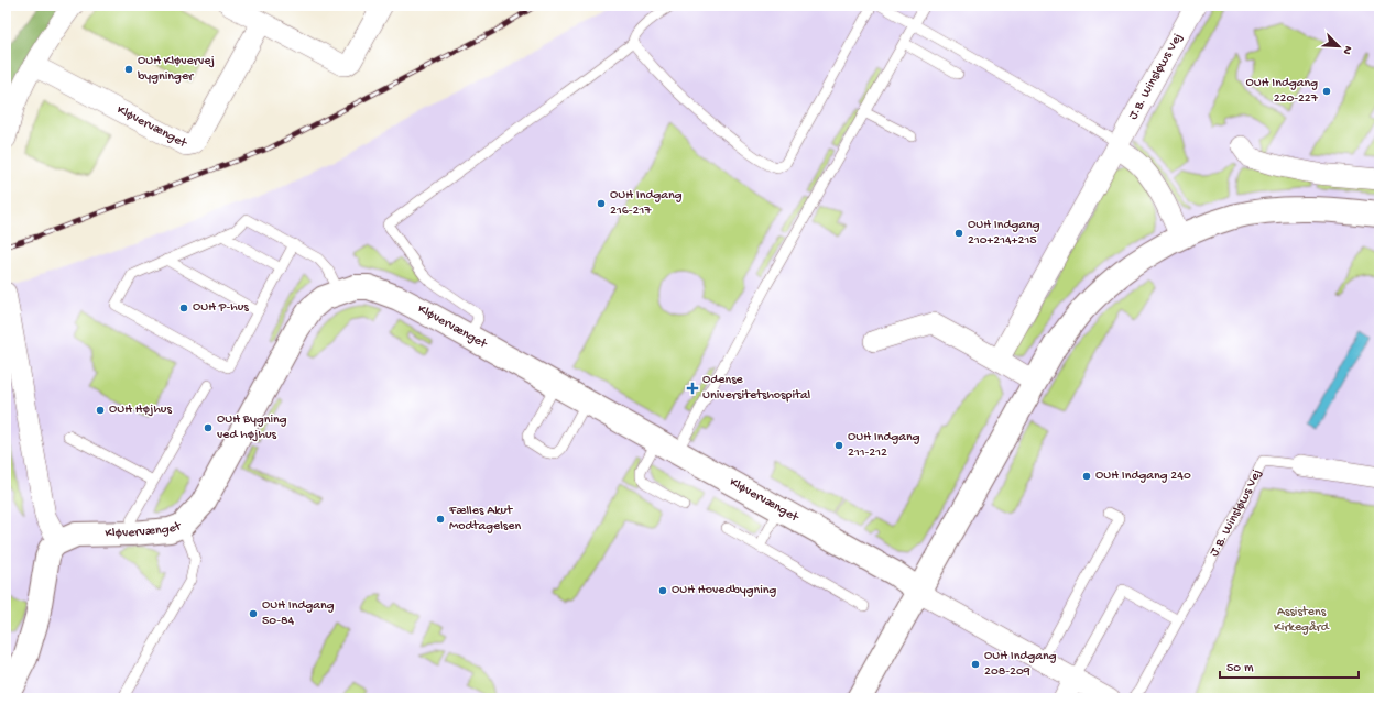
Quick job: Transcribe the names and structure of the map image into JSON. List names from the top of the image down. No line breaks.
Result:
{"streets":{"street":["J.B. Winsløws Vej","Kløvervænget"]},"parks":["Assistens Kirkegård"],"places":{"other":["OUH Kløvervej bygninger","OUH Indgang 220-227","OUH Indgang 216-217","OUH Indgang 210+214+215","OUH P-hus","OUH Højhus","OUH Bygning ved højhus","OUH Indgang 211-212","OUH Indgang 240","Fælles Akut Modtagelsen","OUH Hovedbygning","OUH Indgang 50-84","OUH Indgang 208-209"],"health":["Odense Universitetshospital"]},"scale_bar":"50 m","north":"bottom right"}
